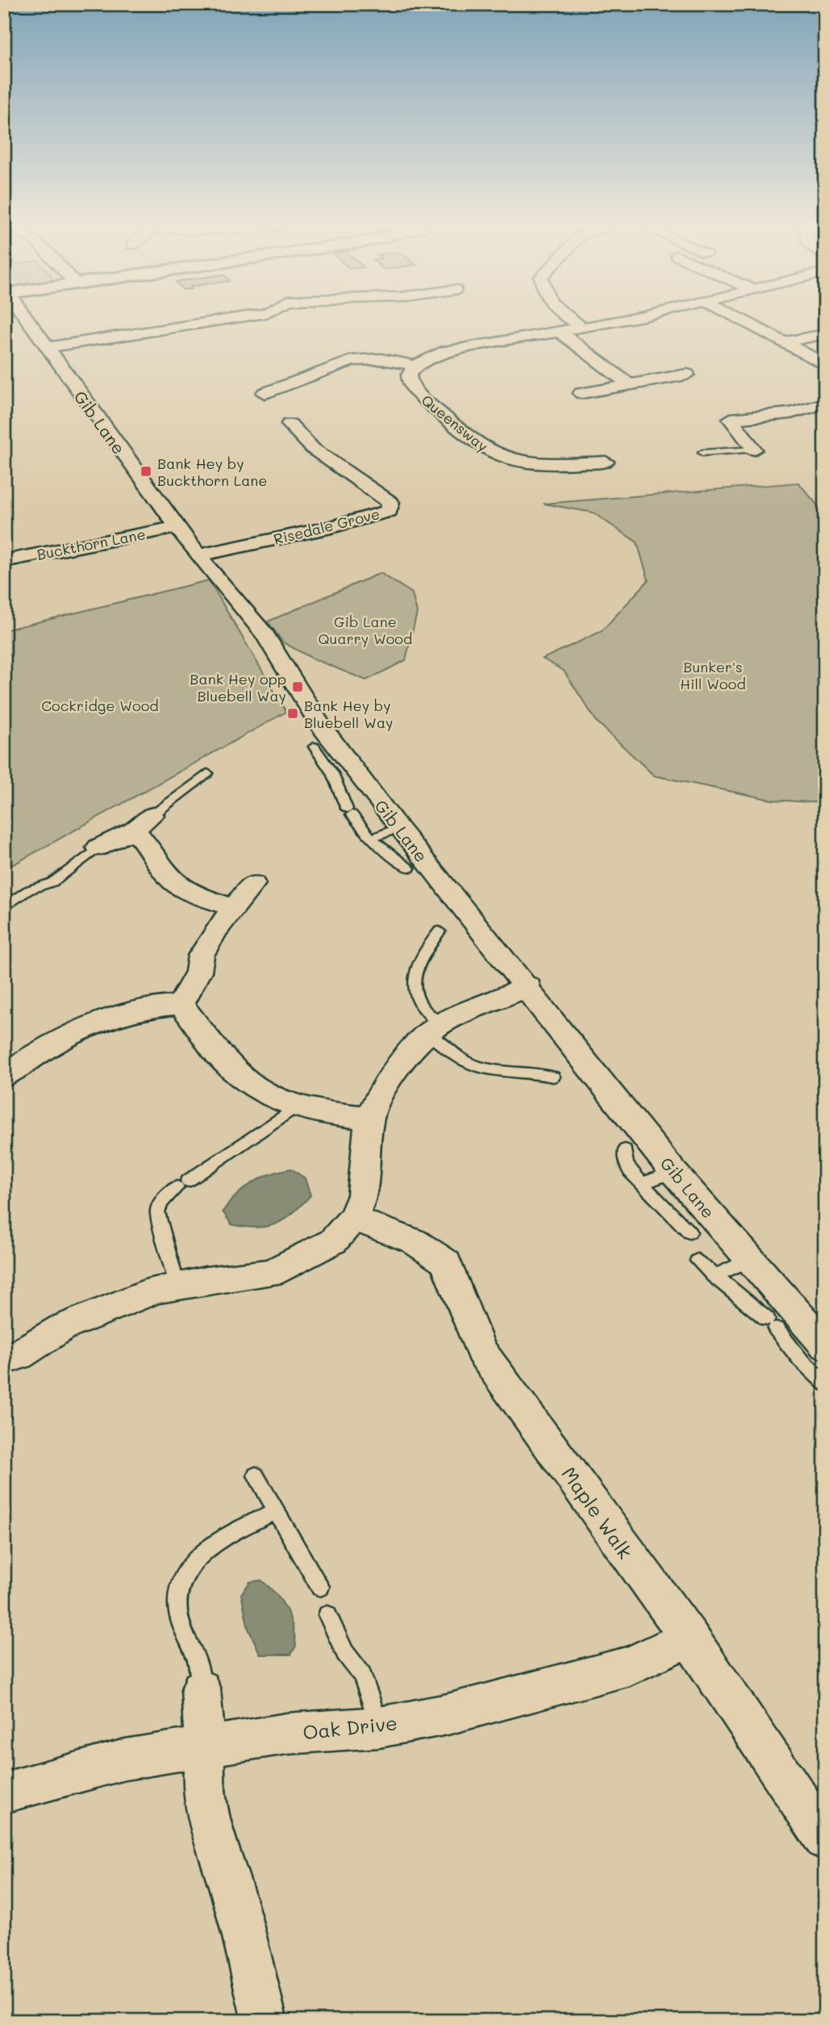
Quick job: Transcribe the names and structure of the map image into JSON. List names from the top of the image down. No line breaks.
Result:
{"streets":{"street":["Gib Lane","Queensway","Risedale Grove","Buckthorn Lane","Maple Walk","Oak Drive"]},"crossings":[["Gib Lane","Risedale Grove"],["Gib Lane","Buckthorn Lane"],["Maple Walk","Oak Drive"]],"parks":["Gib Lane Quarry Wood","Bunker's Hill Wood","Cockridge Wood"],"places":{"transit":["Bank Hey by Buckthorn Lane","Bank Hey opp Bluebell Way","Bank Hey by Bluebell Way"]}}
